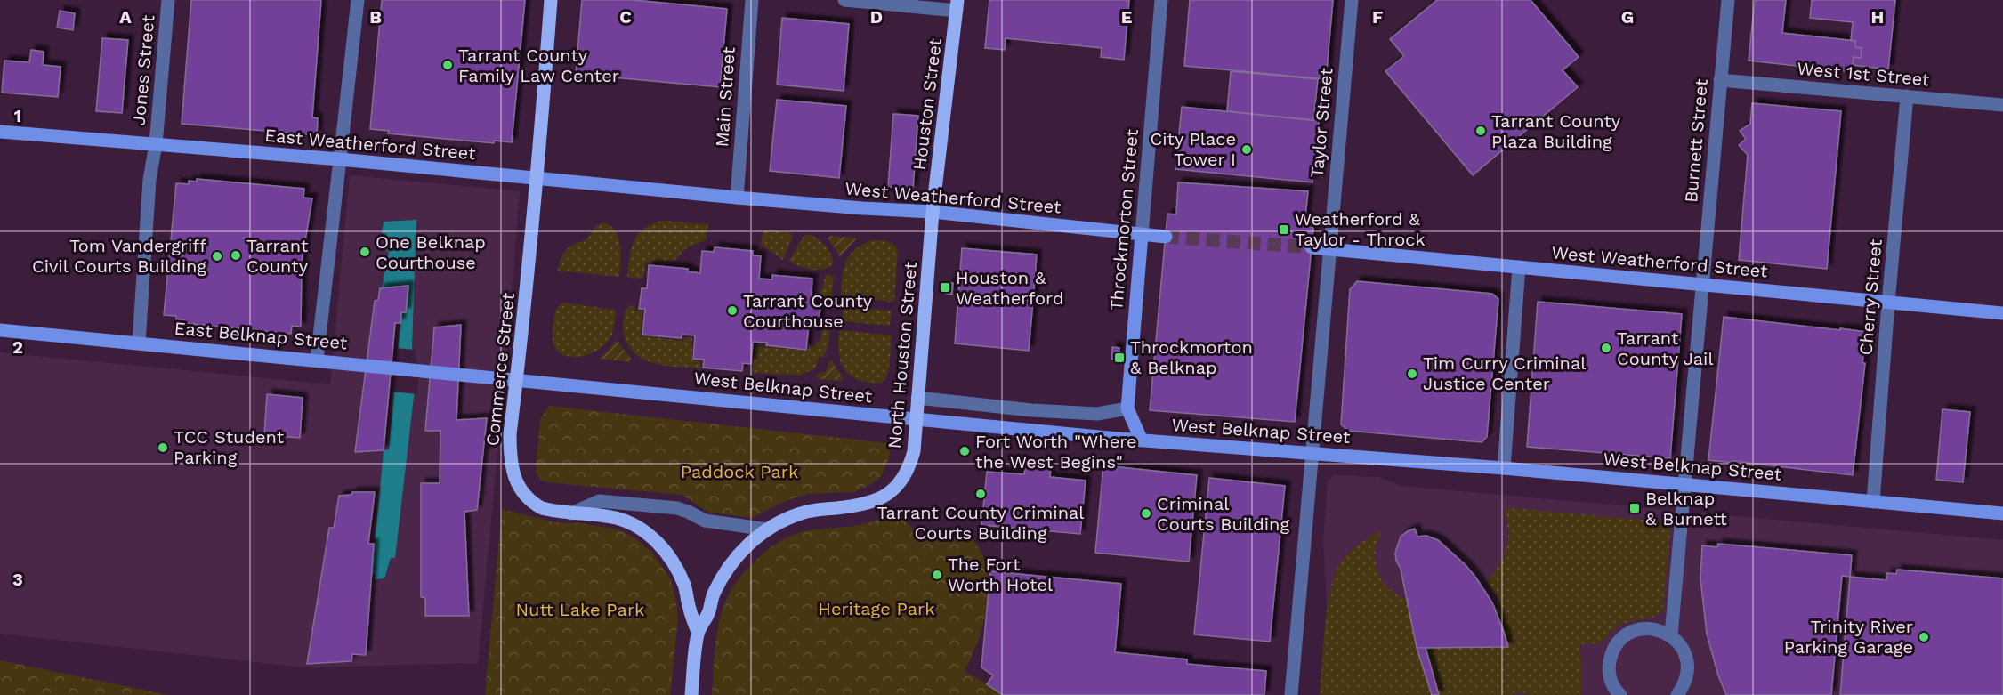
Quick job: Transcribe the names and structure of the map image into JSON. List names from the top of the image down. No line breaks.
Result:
{"streets":{"main road":["Houston Street","East Weatherford Street","West Weatherford Street","Throckmorton Street","East Belknap Street","North Houston Street","Commerce Street","West Belknap Street"],"street":["Jones Street","West 1st Street","Main Street","Taylor Street","Burnett Street","Cherry Street"]},"crossings":[["Jones Street","East Weatherford Street"],["Jones Street","East Belknap Street"],["West 1st Street","Burnett Street"],["West 1st Street","Cherry Street"],["Main Street","East Weatherford Street"],["Main Street","West Weatherford Street"],["Houston Street","West Weatherford Street"],["Houston Street","North Houston Street"],["Taylor Street","West Weatherford Street"],["Taylor Street","West Belknap Street"],["Burnett Street","West Weatherford Street"],["Burnett Street","West Belknap Street"],["East Weatherford Street","West Weatherford Street"],["East Weatherford Street","Commerce Street"],["West Weatherford Street","Throckmorton Street"],["West Weatherford Street","Cherry Street"],["West Weatherford Street","North Houston Street"],["Throckmorton Street","West Belknap Street"],["Cherry Street","West Belknap Street"],["East Belknap Street","Commerce Street"],["East Belknap Street","West Belknap Street"],["North Houston Street","Commerce Street"],["North Houston Street","West Belknap Street"],["Commerce Street","West Belknap Street"]],"parks":["Paddock Park","Heritage Park","Nutt Lake Park"],"places":{"other":["Tarrant County Family Law Center","Tarrant County Plaza Building","City Place Tower I","One Belknap Courthouse","Tarrant County","Tom Vandergriff Civil Courts Building","Tarrant County Courthouse","Tarrant County Jail","Tim Curry Criminal Justice Center","TCC Student Parking","Fort Worth \"Where the West Begins\"","Tarrant County Criminal Courts Building","Criminal Courts Building","The Fort Worth Hotel","Trinity River Parking Garage"],"transit":["Weatherford & Taylor - Throck","Houston & Weatherford","Throckmorton & Belknap","Belknap & Burnett"]},"grid":{"columns":["A","B","C","D","E","F","G","H"],"rows":["1","2","3"]}}
